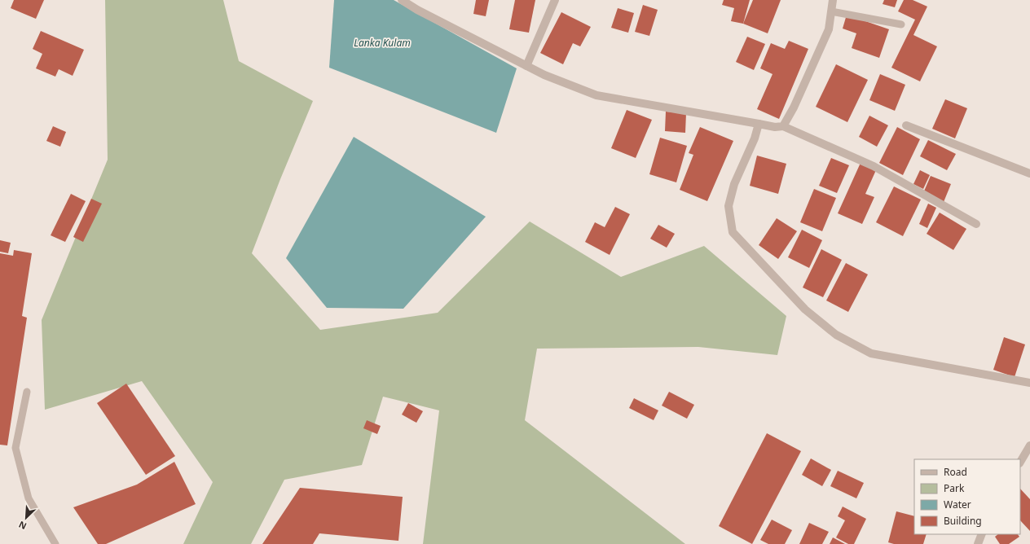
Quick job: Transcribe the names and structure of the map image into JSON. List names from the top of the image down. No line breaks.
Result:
{"water":["Lanka Kulam"],"legend":["Road","Park","Water","Building"],"north":"bottom left"}
